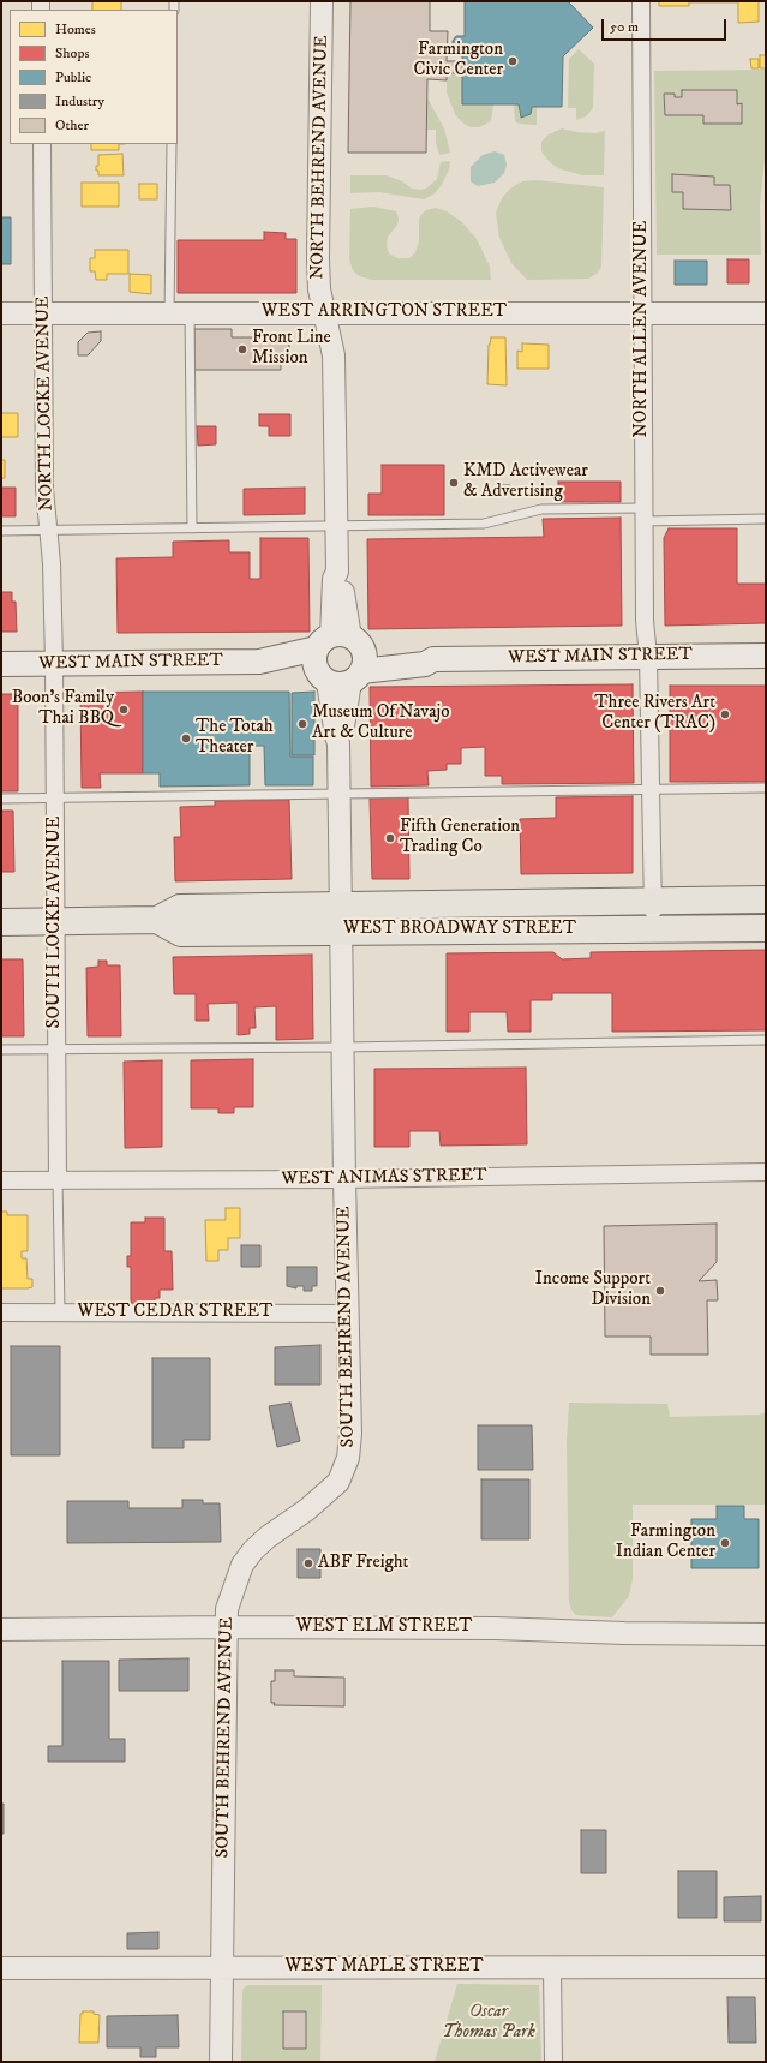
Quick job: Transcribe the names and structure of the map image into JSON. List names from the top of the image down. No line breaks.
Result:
{"streets":{"main road":["WEST MAIN STREET","WEST BROADWAY STREET"],"street":["NORTH BEHREND AVENUE","WEST ARRINGTON STREET","NORTH ALLEN AVENUE","NORTH LOCKE AVENUE","SOUTH LOCKE AVENUE","WEST ANIMAS STREET","WEST CEDAR STREET","SOUTH BEHREND AVENUE","WEST ELM STREET","WEST MAPLE STREET"]},"crossings":[["NORTH BEHREND AVENUE","WEST ARRINGTON STREET"],["NORTH BEHREND AVENUE","WEST MAIN STREET"],["WEST ARRINGTON STREET","NORTH ALLEN AVENUE"],["WEST ARRINGTON STREET","NORTH LOCKE AVENUE"],["NORTH ALLEN AVENUE","WEST MAIN STREET"],["NORTH ALLEN AVENUE","WEST BROADWAY STREET"],["NORTH LOCKE AVENUE","WEST MAIN STREET"],["NORTH LOCKE AVENUE","SOUTH LOCKE AVENUE"],["WEST MAIN STREET","SOUTH LOCKE AVENUE"],["WEST MAIN STREET","SOUTH BEHREND AVENUE"],["SOUTH LOCKE AVENUE","WEST BROADWAY STREET"],["SOUTH LOCKE AVENUE","WEST ANIMAS STREET"],["WEST BROADWAY STREET","SOUTH BEHREND AVENUE"],["WEST ANIMAS STREET","SOUTH BEHREND AVENUE"],["WEST CEDAR STREET","SOUTH BEHREND AVENUE"],["SOUTH BEHREND AVENUE","WEST ELM STREET"],["SOUTH BEHREND AVENUE","WEST MAPLE STREET"]],"parks":["Oscar Thomas Park"],"places":["Farmington Civic Center","Front Line Mission","KMD Activewear & Advertising","Boon's Family Thai BBQ","Three Rivers Art Center (TRAC)","Museum Of Navajo Art & Culture","The Totah Theater","Fifth Generation Trading Co","Income Support Division","Farmington Indian Center","ABF Freight"],"legend":["Homes","Shops","Public","Industry","Other"],"scale_bar":"50 m"}
